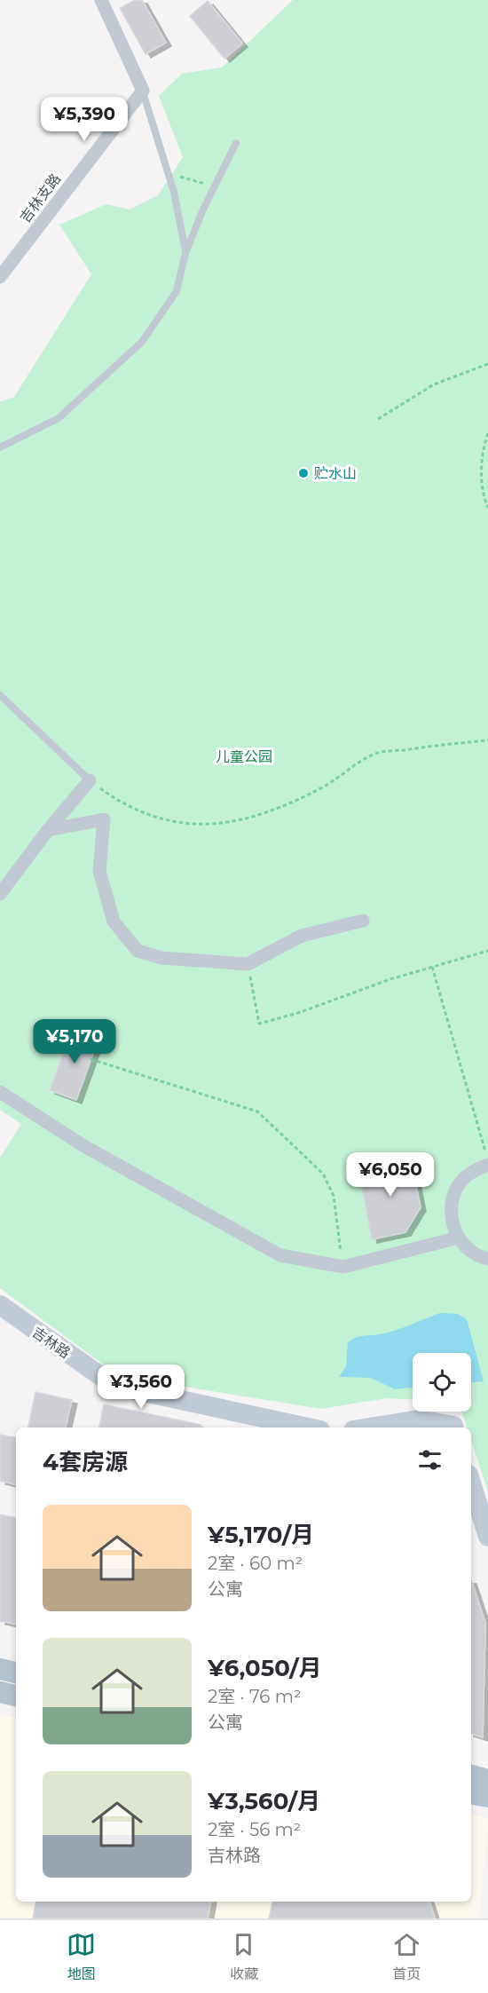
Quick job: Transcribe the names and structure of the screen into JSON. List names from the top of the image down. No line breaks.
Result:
{"streets":{"street":["吉林支路","吉林路"]},"parks":["儿童公园"],"places":["贮水山"],"page":{"price":["¥5,390","¥5,170","¥6,050","¥3,560"],"heading":"4套房源","list":[{"name":"¥5,170/月","note":"2室 · 60 m² · 公寓"},{"name":"¥6,050/月","note":"2室 · 76 m² · 公寓"},{"name":"¥3,560/月","note":"2室 · 56 m² · 吉林路"}],"tabs":["地图","收藏","首页"]}}
